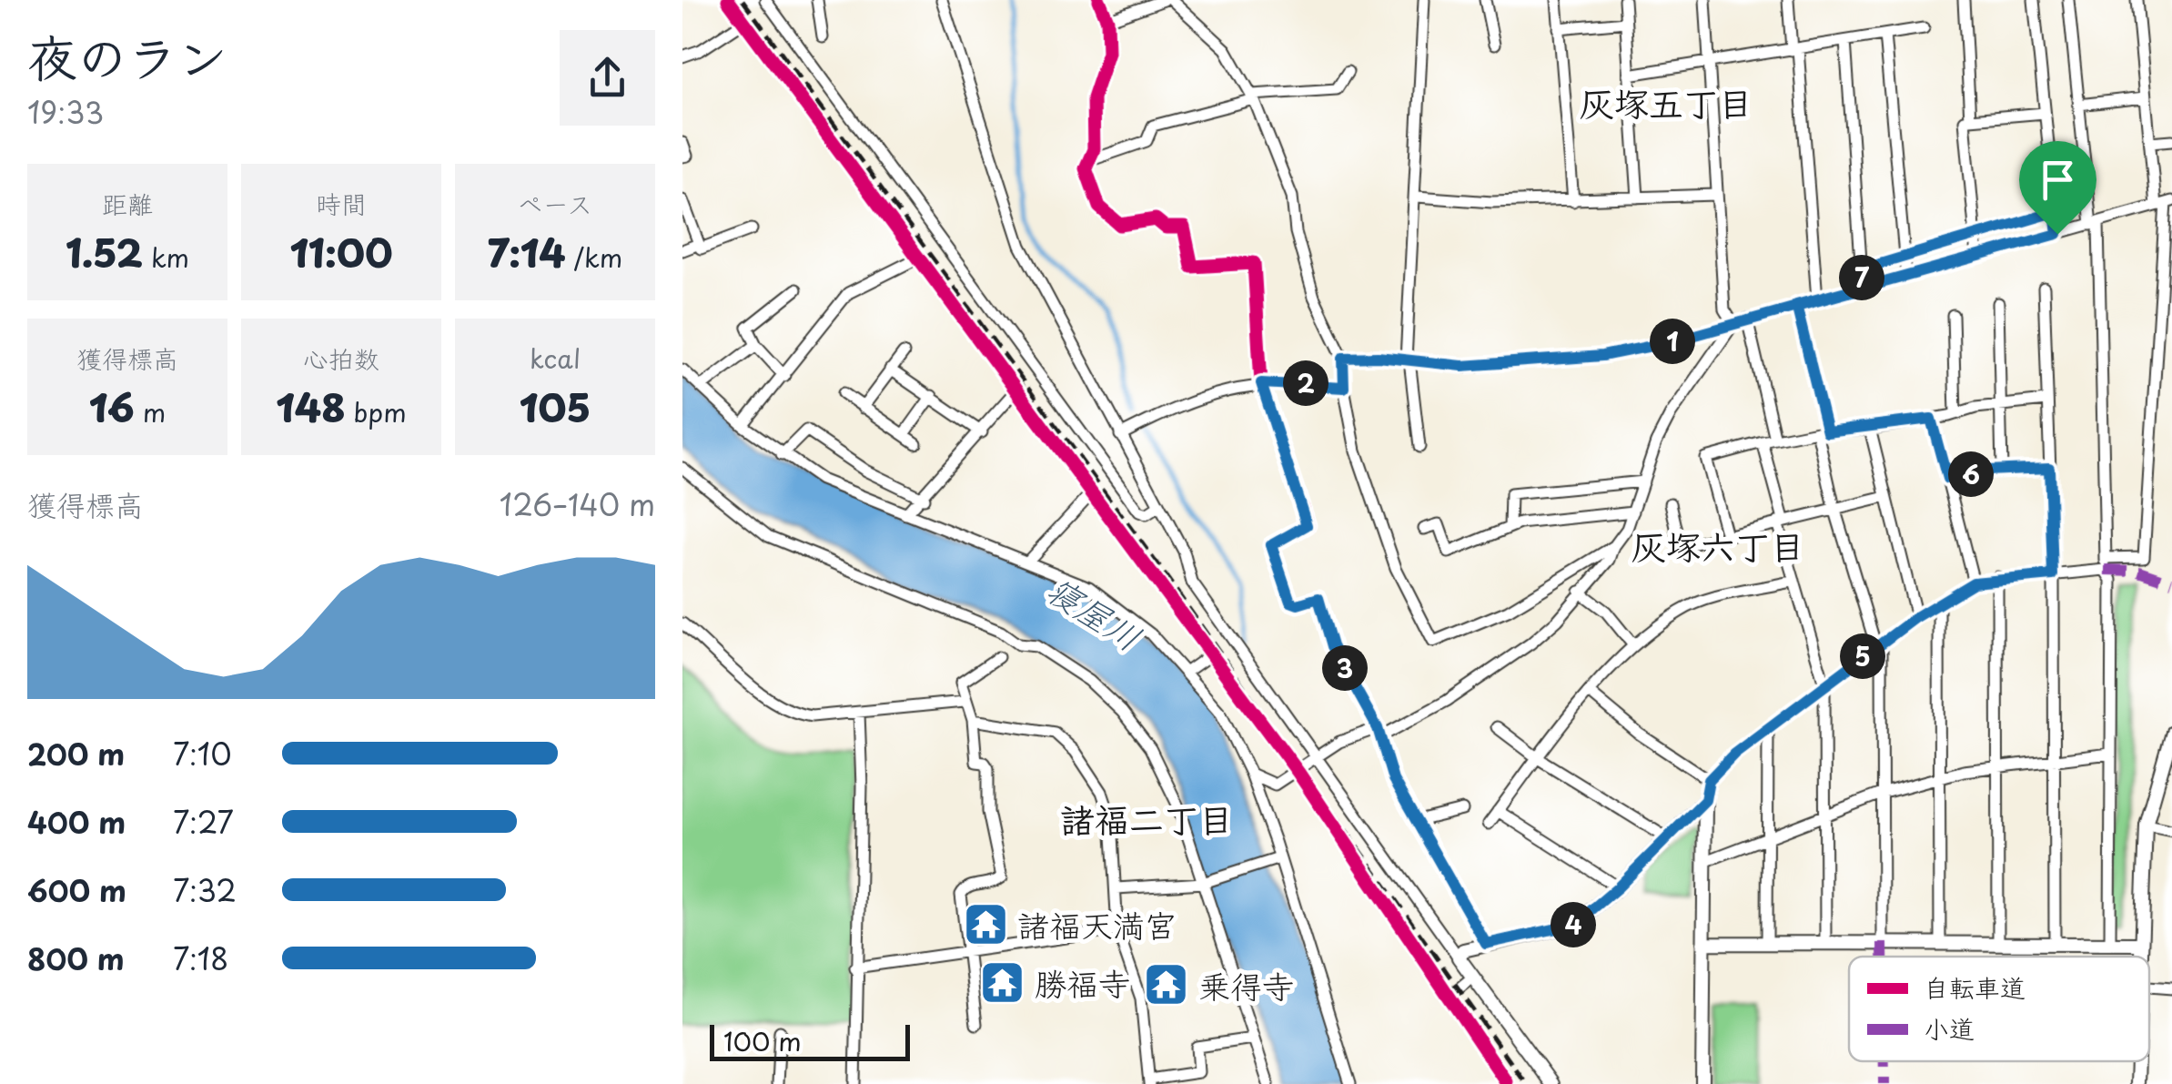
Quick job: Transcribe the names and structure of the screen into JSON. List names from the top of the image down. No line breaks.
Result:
{"districts":["灰塚五丁目","灰塚六丁目","諸福二丁目"],"water":["寝屋川"],"places":{"temple":["諸福天満宮","勝福寺","乗得寺"]},"legend":["自転車道","小道"],"scale_bar":"100 m","page":{"heading":["夜のラン","19:33"],"stats":[["距離","1.52 km"],["時間","11:00"],["ペース","7:14 /km"],["獲得標高","16 m"],["心拍数","148 bpm"],["kcal","105"]],"pins":["7","1","2","6","5","3","4"],"chart":["獲得標高","126–140 m"],"list":[{"name":"200 m","note":"7:10"},{"name":"400 m","note":"7:27"},{"name":"600 m","note":"7:32"},{"name":"800 m","note":"7:18"}],"scale":"100 m"}}
